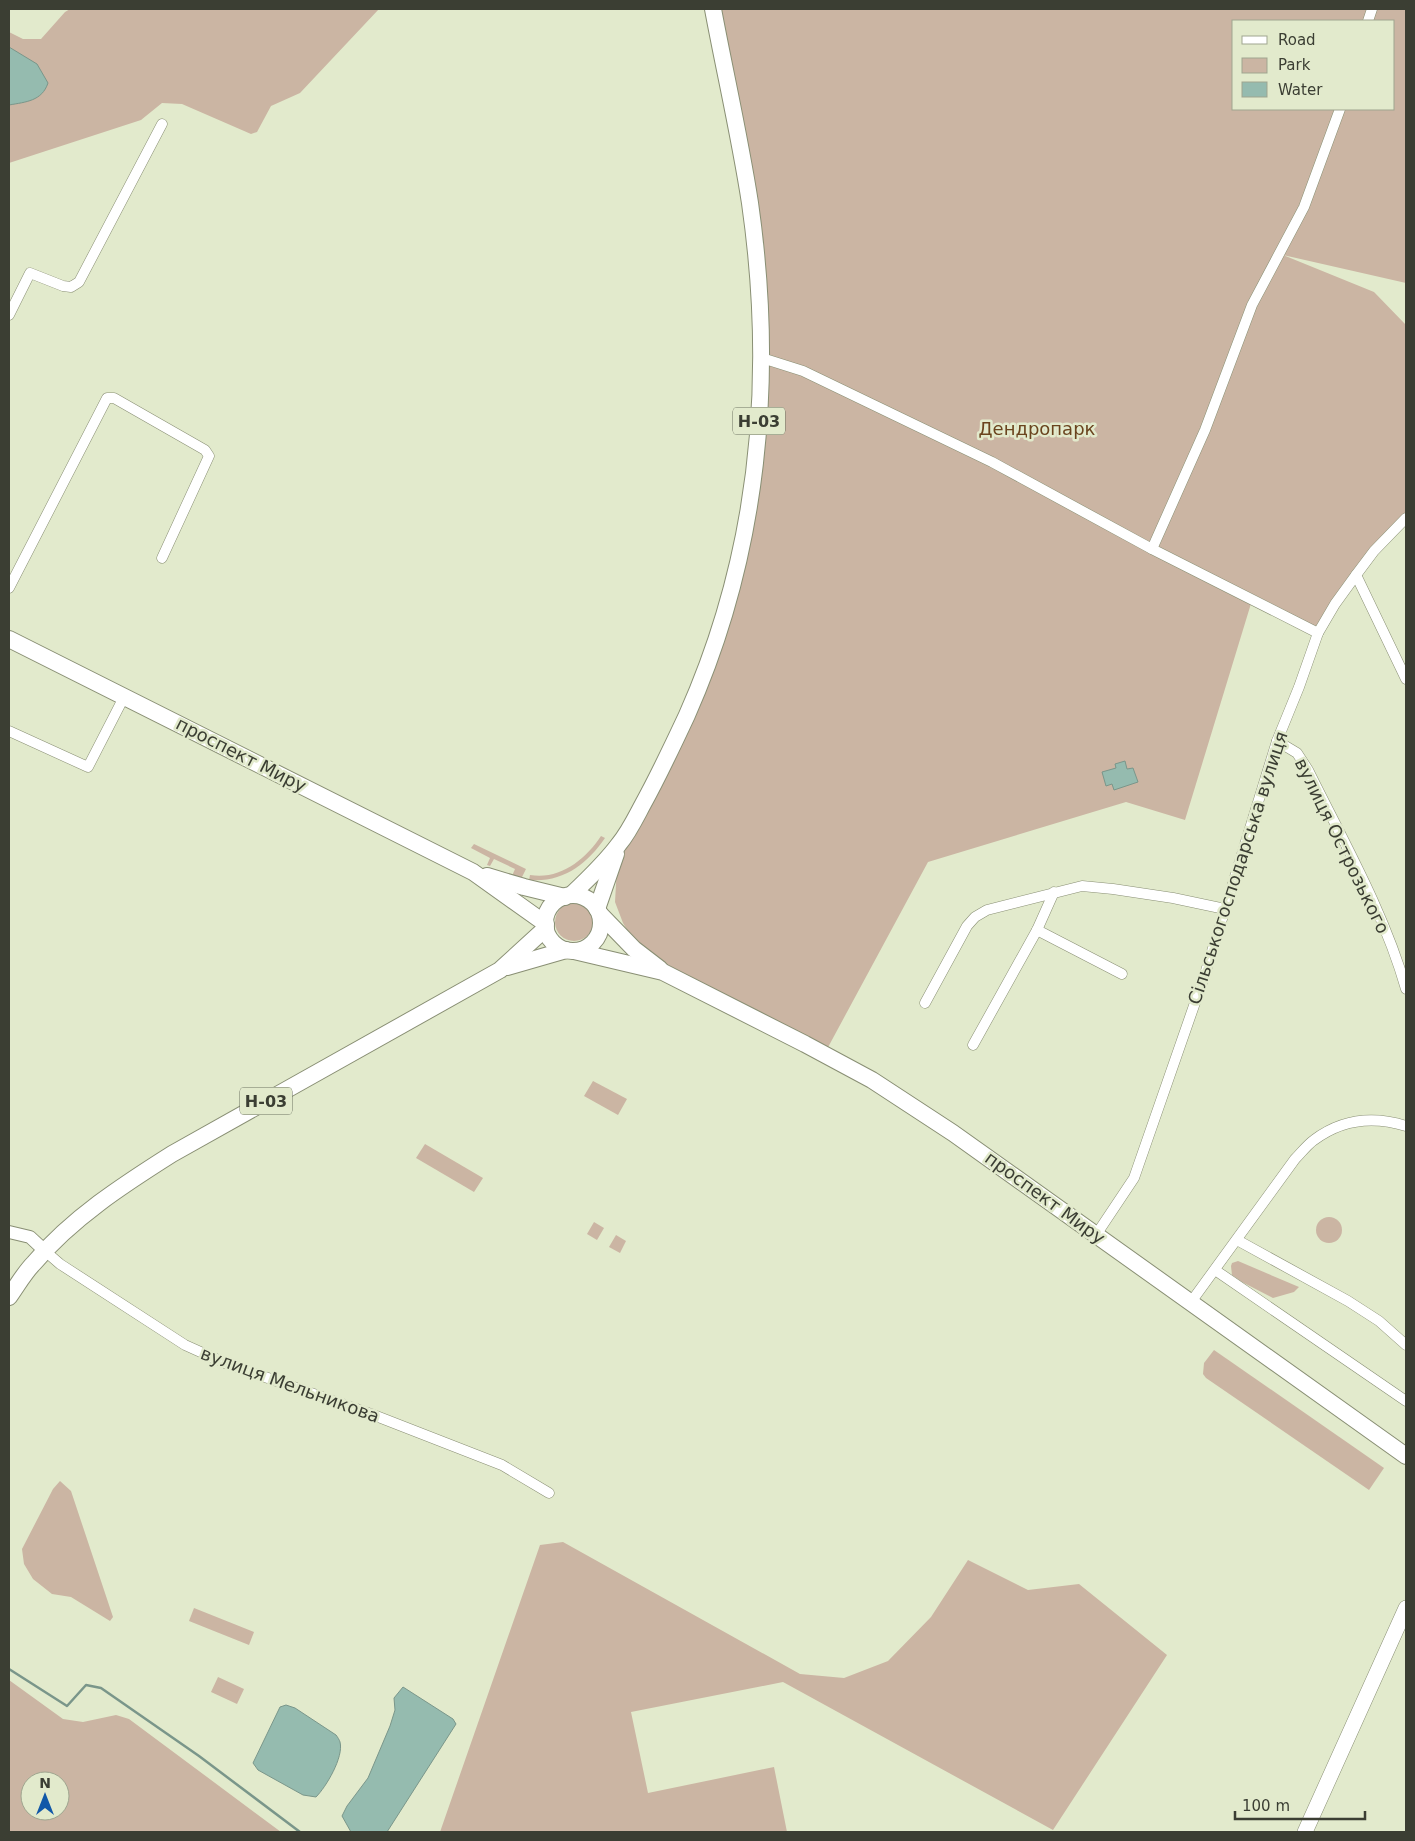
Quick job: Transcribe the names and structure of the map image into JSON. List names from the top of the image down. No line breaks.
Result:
{"streets":{"main road":["Н-03","проспект Миру"],"street":["вулиця Острозького","Сільськогосподарська вулиця","вулиця Мельникова"]},"crossings":[["Н-03","проспект Миру"],["Н-03","вулиця Мельникова"],["проспект Миру","Сільськогосподарська вулиця"],["вулиця Острозького","Сільськогосподарська вулиця"]],"parks":["Дендропарк"],"legend":["Road","Park","Water"],"scale_bar":"100 m","north":"top"}
